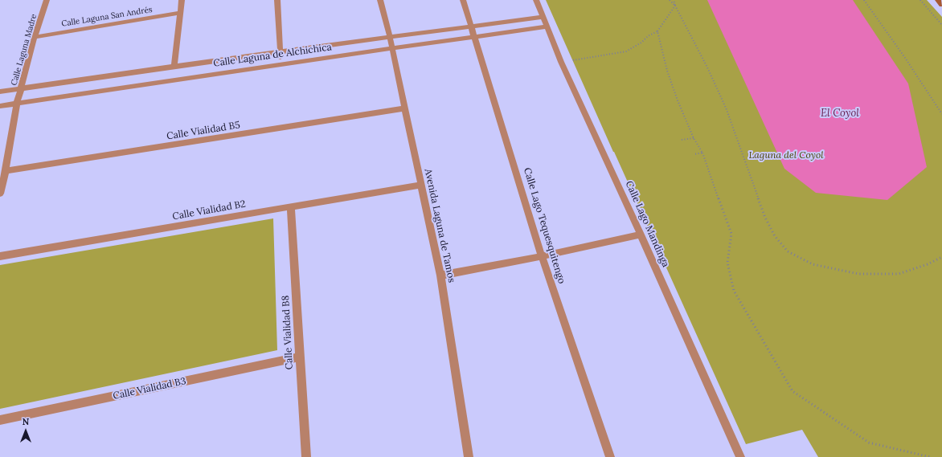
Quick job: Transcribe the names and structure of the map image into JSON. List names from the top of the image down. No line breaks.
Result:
{"streets":{"street":["Calle Laguna San Andrés","Calle Laguna Madre","Calle Laguna de Alchichica","Calle Vialidad B5","Calle Vialidad B2","Calle Lago Mandinga","Avenida Laguna de Tamos","Calle Lago Tequesquitengo","Calle Vialidad B8","Calle Vialidad B3"]},"crossings":[["Calle Laguna San Andrés","Calle Laguna Madre"],["Calle Laguna Madre","Calle Laguna de Alchichica"],["Calle Laguna Madre","Calle Vialidad B5"],["Calle Laguna de Alchichica","Calle Lago Mandinga"],["Calle Laguna de Alchichica","Avenida Laguna de Tamos"],["Calle Laguna de Alchichica","Calle Lago Tequesquitengo"],["Calle Vialidad B5","Avenida Laguna de Tamos"],["Calle Vialidad B2","Avenida Laguna de Tamos"],["Calle Vialidad B2","Calle Vialidad B8"],["Calle Vialidad B8","Calle Vialidad B3"]],"water":["El Coyol"],"parks":["Laguna del Coyol"],"north":"top"}
